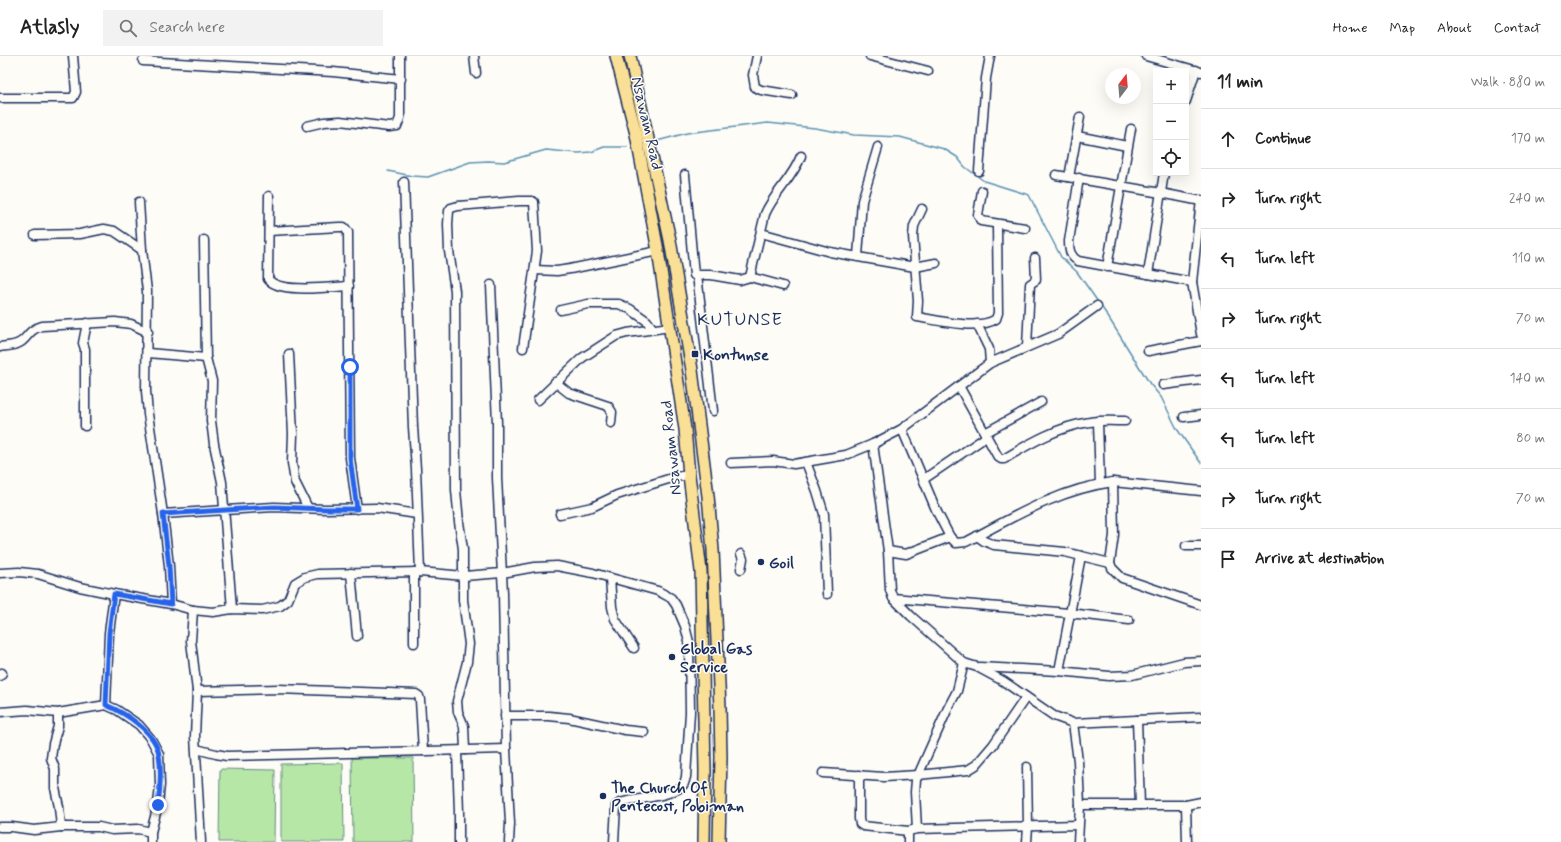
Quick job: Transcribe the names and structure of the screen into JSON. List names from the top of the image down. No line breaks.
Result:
{"streets":{"highway":["Nsawam Road"]},"districts":["KUTUNSE"],"places":{"transit":["Kontunse"],"other":["Goil","Global Gas Service","The Church Of Pentecost, Pobiman"]},"north":"top","page":{"header":"Atlasly","search":"Search here","nav":["Home","Map","About","Contact"],"heading":["11 min","Walk · 880 m"],"map_buttons":["+","−"],"list":[["Continue","170 m"],["Turn right","240 m"],["Turn left","110 m"],["Turn right","70 m"],["Turn left","140 m"],["Turn left","80 m"],["Turn right","70 m"],"Arrive at destination"]}}
